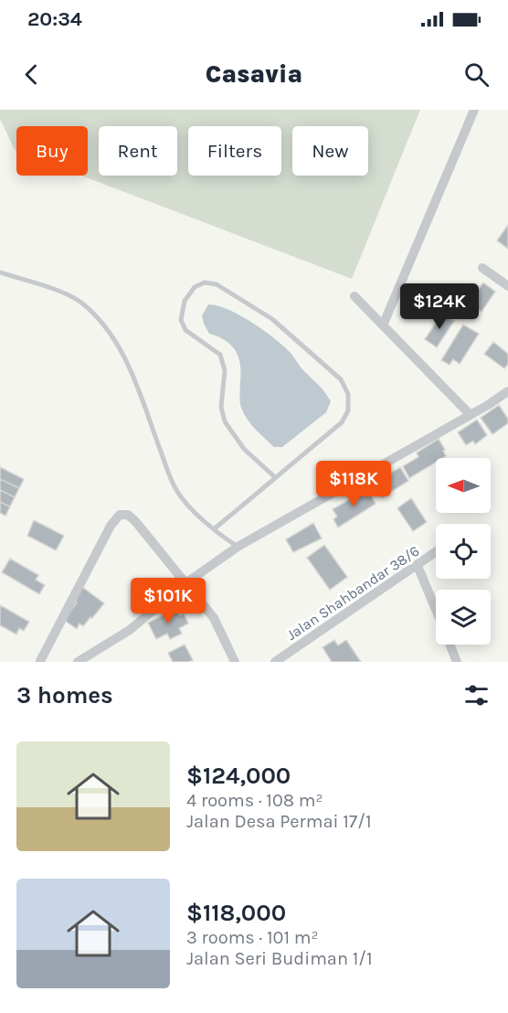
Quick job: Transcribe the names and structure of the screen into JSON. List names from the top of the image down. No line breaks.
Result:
{"streets":{"street":["Jalan Shahbandar 38/6"]},"north":"left","page":{"status":"20:34","header":"Casavia","chip":["Buy","Rent","Filters","New"],"price":["$124K","$118K","$101K"],"heading":"3 homes","list":[{"name":"$124,000","note":"4 rooms · 108 m² · Jalan Desa Permai 17/1"},{"name":"$118,000","note":"3 rooms · 101 m² · Jalan Seri Budiman 1/1"}]}}
